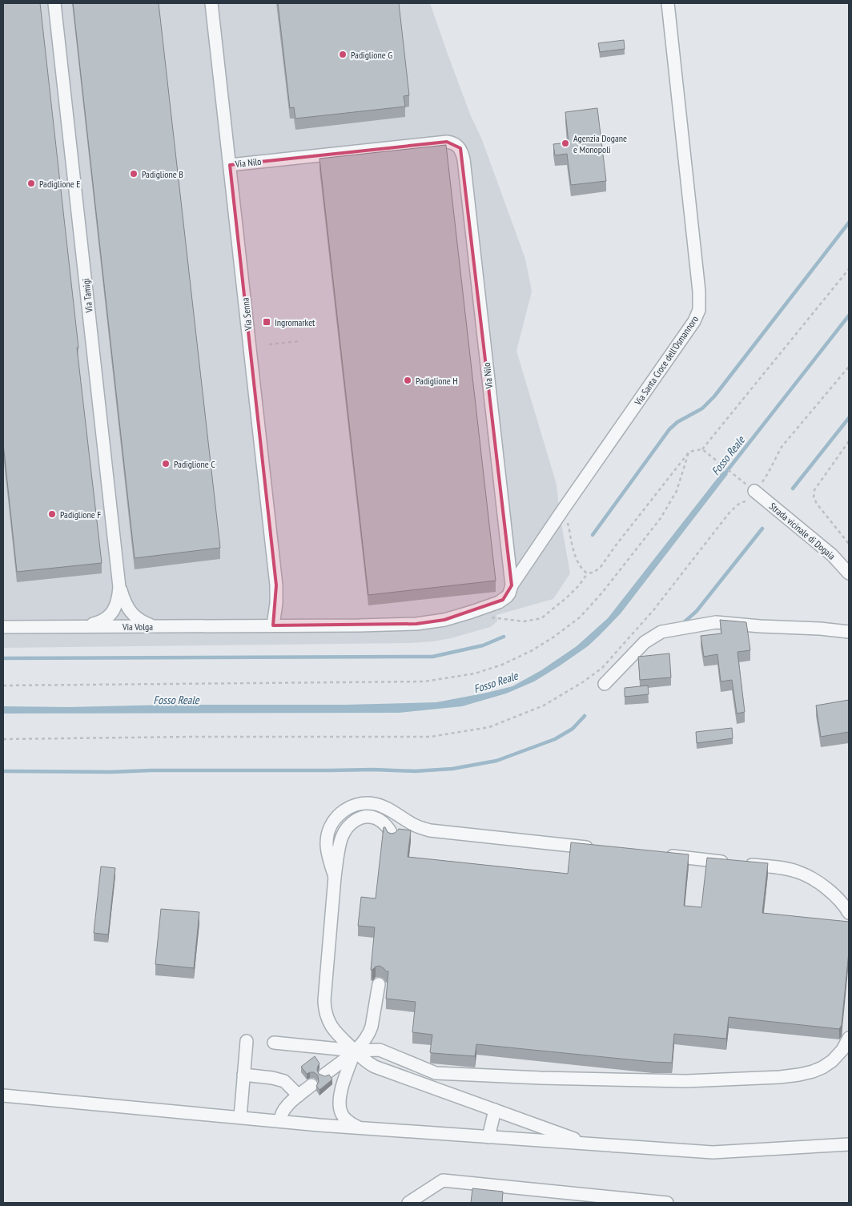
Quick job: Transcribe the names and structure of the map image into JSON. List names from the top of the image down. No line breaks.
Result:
{"streets":{"street":["Via Nilo","Via Tamigi","Via Senna","Via Santa Croce dell'Osmannoro","Strada vicinale di Dogaia","Via Volga"]},"crossings":[["Via Nilo","Via Senna"],["Via Nilo","Via Santa Croce dell'Osmannoro"],["Via Tamigi","Via Volga"],["Via Senna","Via Volga"]],"water":["Fosso Reale"],"places":{"other":["Padiglione G","Agenzia Dogane e Monopoli","Padiglione B","Padiglione E","Padiglione H","Padiglione C","Padiglione F"],"transit":["Ingromarket"]}}
